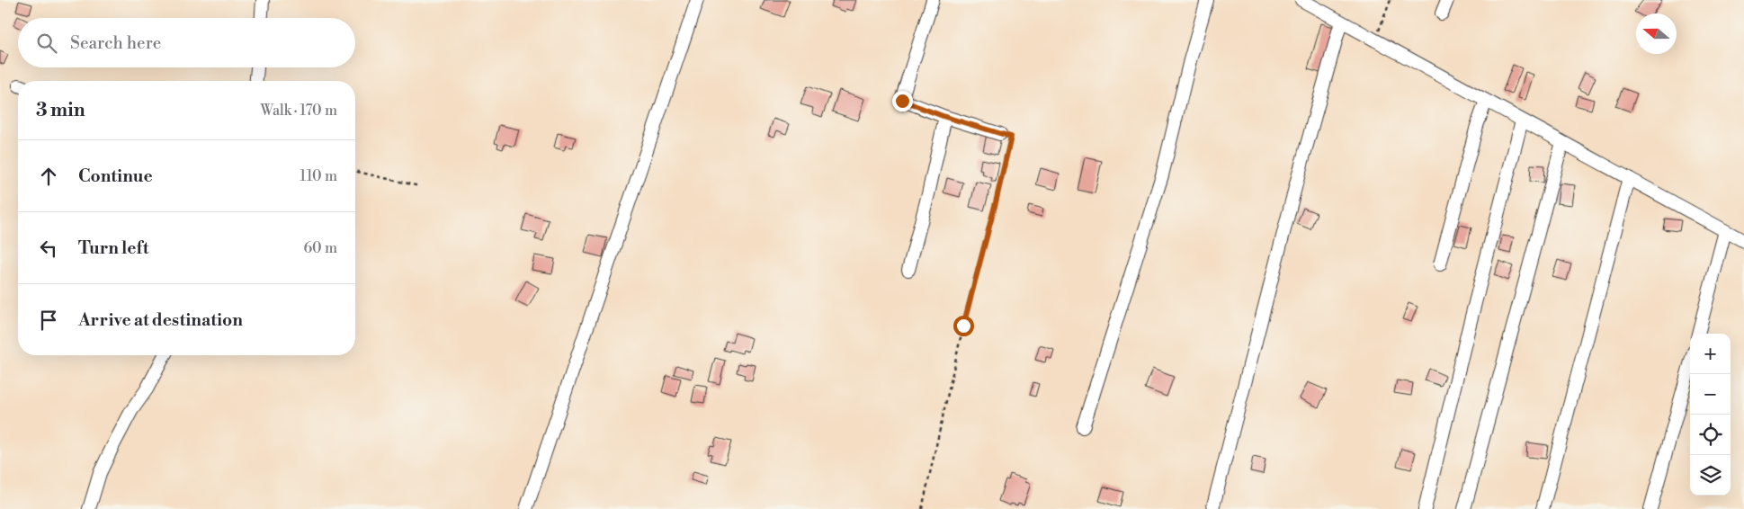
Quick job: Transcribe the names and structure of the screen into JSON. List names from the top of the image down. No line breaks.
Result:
{"north":"left","page":{"search":"Search here","heading":["3 min","Walk · 170 m"],"list":[["Continue","110 m"],["Turn left","60 m"],"Arrive at destination"],"map_buttons":["+","−"]}}
